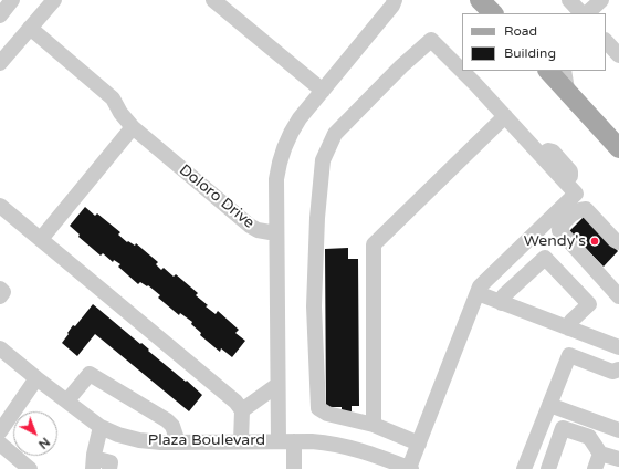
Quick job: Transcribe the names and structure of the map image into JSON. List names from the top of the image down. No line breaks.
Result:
{"streets":{"street":["Doloro Drive","Plaza Boulevard"]},"places":["Wendy's"],"legend":["Road","Building"],"north":"bottom right"}
